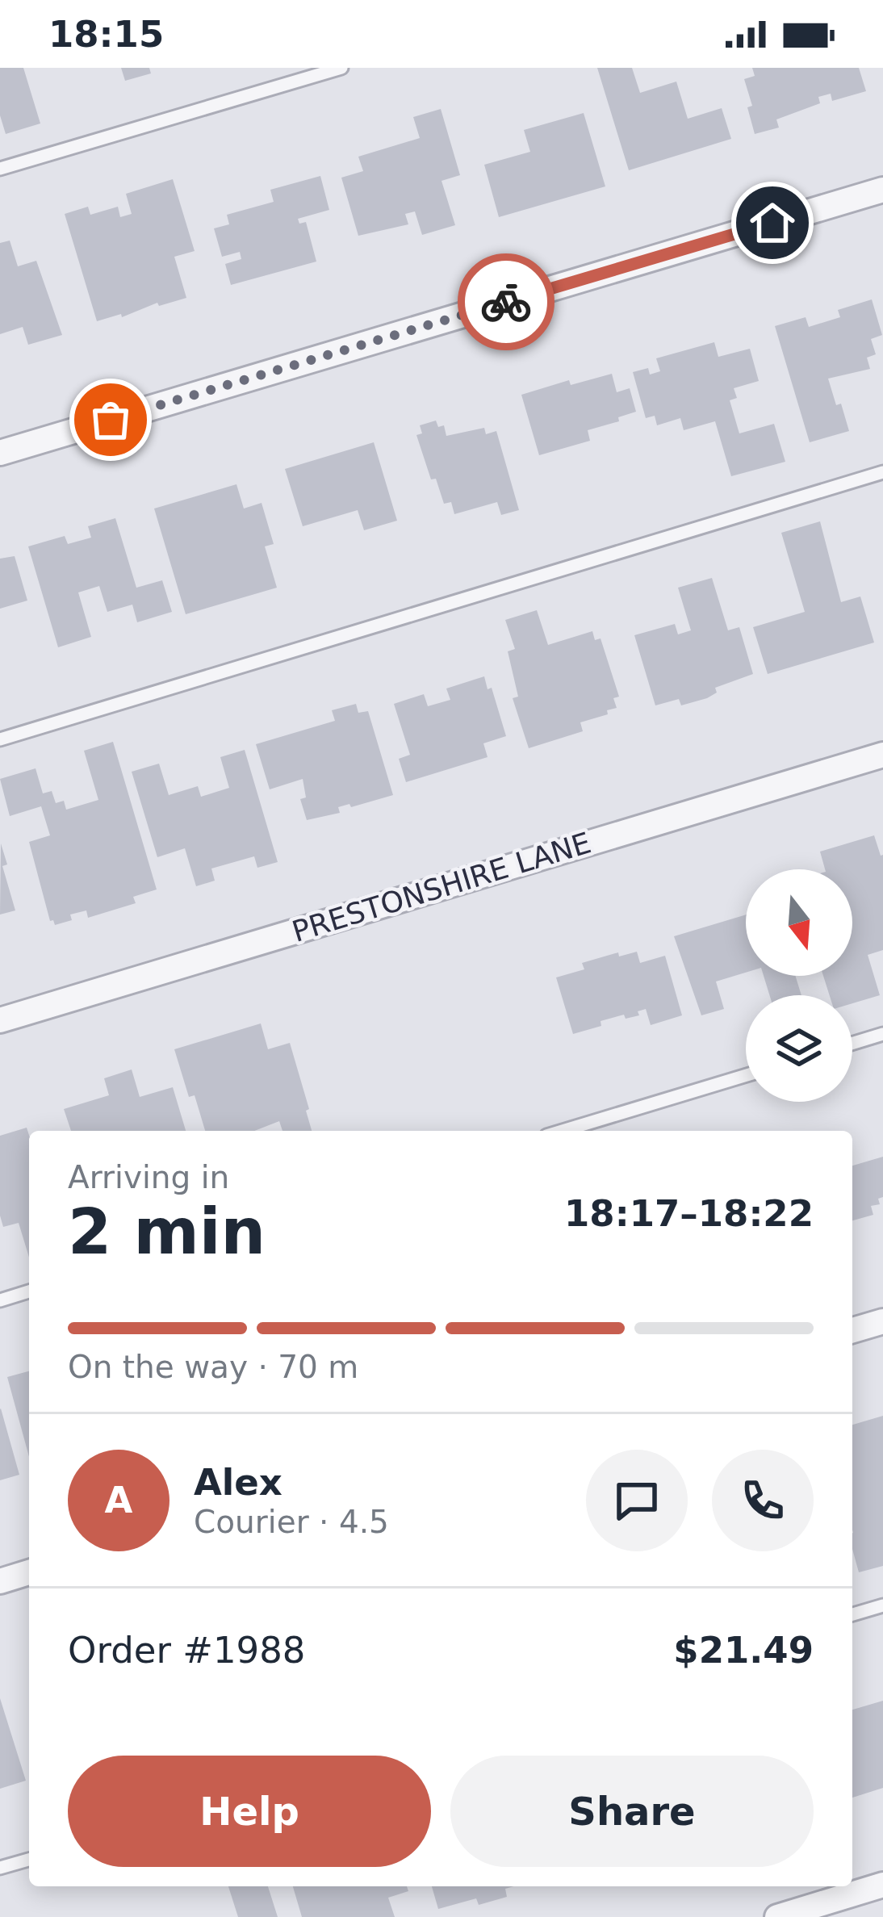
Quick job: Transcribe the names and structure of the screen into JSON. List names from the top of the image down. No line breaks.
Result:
{"streets":{"street":["PRESTONSHIRE LANE"]},"north":"bottom","page":{"status":"18:15","heading":["2 min","Arriving in","18:17–18:22"],"panel":["Alex","Courier · 4.5","Order #1988","$21.49"],"bar":"On the way · 70 m","round":"A","buttons":["Help","Share"]}}
